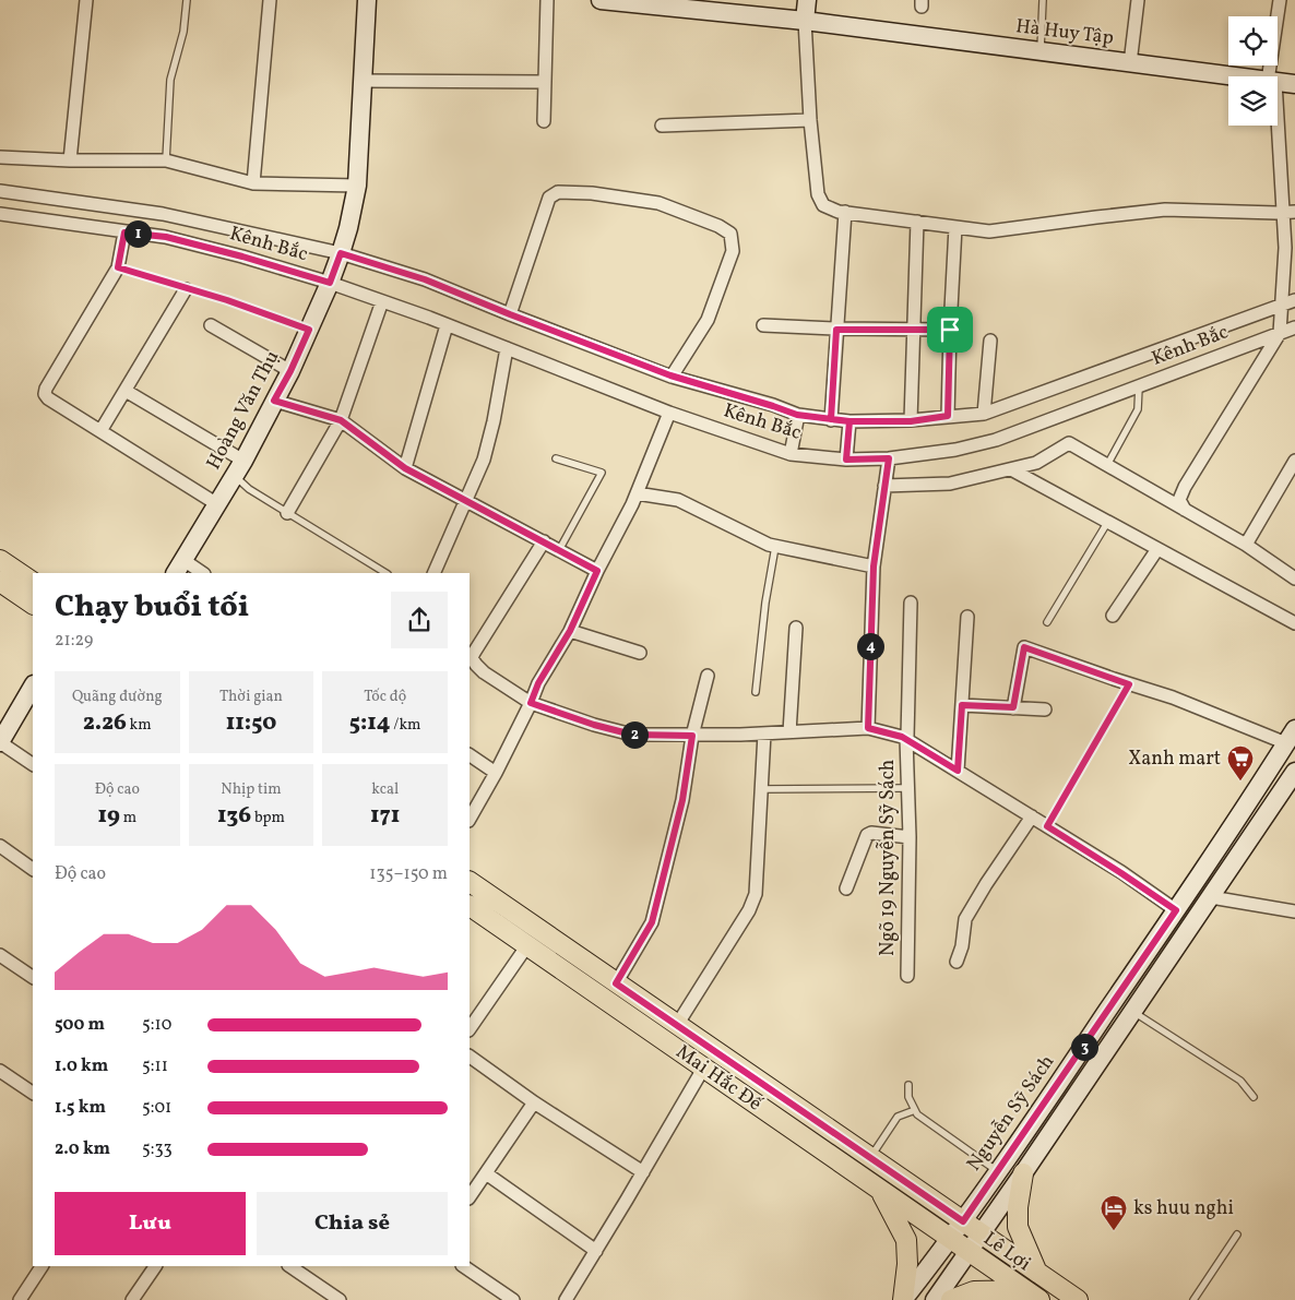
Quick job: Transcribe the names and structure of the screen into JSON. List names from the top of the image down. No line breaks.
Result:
{"streets":{"main road":["Hà Huy Tập","Hoàng Văn Thụ","Mai Hắc Đế","Nguyễn Sỹ Sách","Lê Lợi"],"street":["Kênh Bắc","Ngõ 19 Nguyễn Sỹ Sách"]},"crossings":[["Kênh Bắc","Hoàng Văn Thụ"],["Mai Hắc Đế","Nguyễn Sỹ Sách"],["Mai Hắc Đế","Lê Lợi"],["Nguyễn Sỹ Sách","Lê Lợi"]],"places":{"supermarket":["Xanh mart"],"hotel":["ks huu nghi"]},"page":{"pins":["1","4","2","3"],"heading":["Chạy buổi tối","21:29"],"stats":[["Quãng đường","2.26 km"],["Thời gian","11:50"],["Tốc độ","5:14 /km"],["Độ cao","19 m"],["Nhịp tim","136 bpm"],["kcal","171"]],"chart":["Độ cao","135–150 m"],"list":[{"name":"500 m","note":"5:10"},{"name":"1.0 km","note":"5:11"},{"name":"1.5 km","note":"5:01"},{"name":"2.0 km","note":"5:33"}],"buttons":["Lưu","Chia sẻ"]}}
